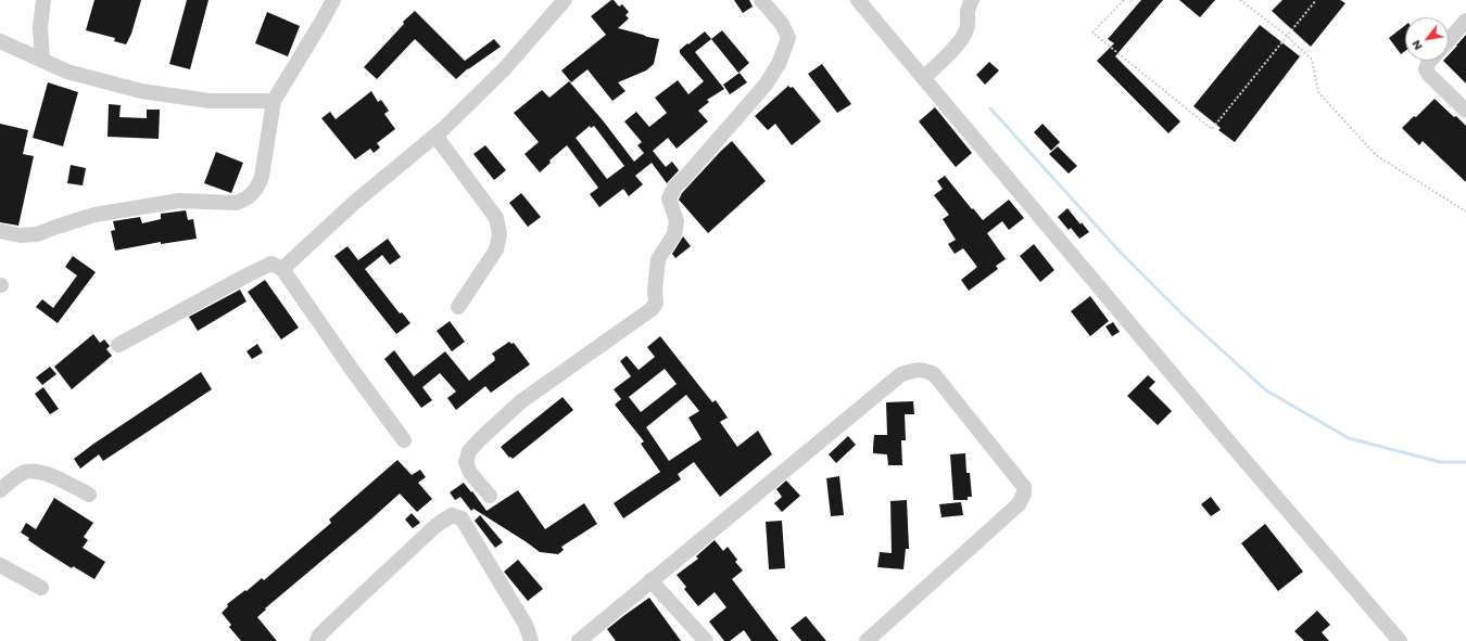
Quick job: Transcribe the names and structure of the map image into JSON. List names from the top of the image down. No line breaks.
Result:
{"north":"bottom left"}
